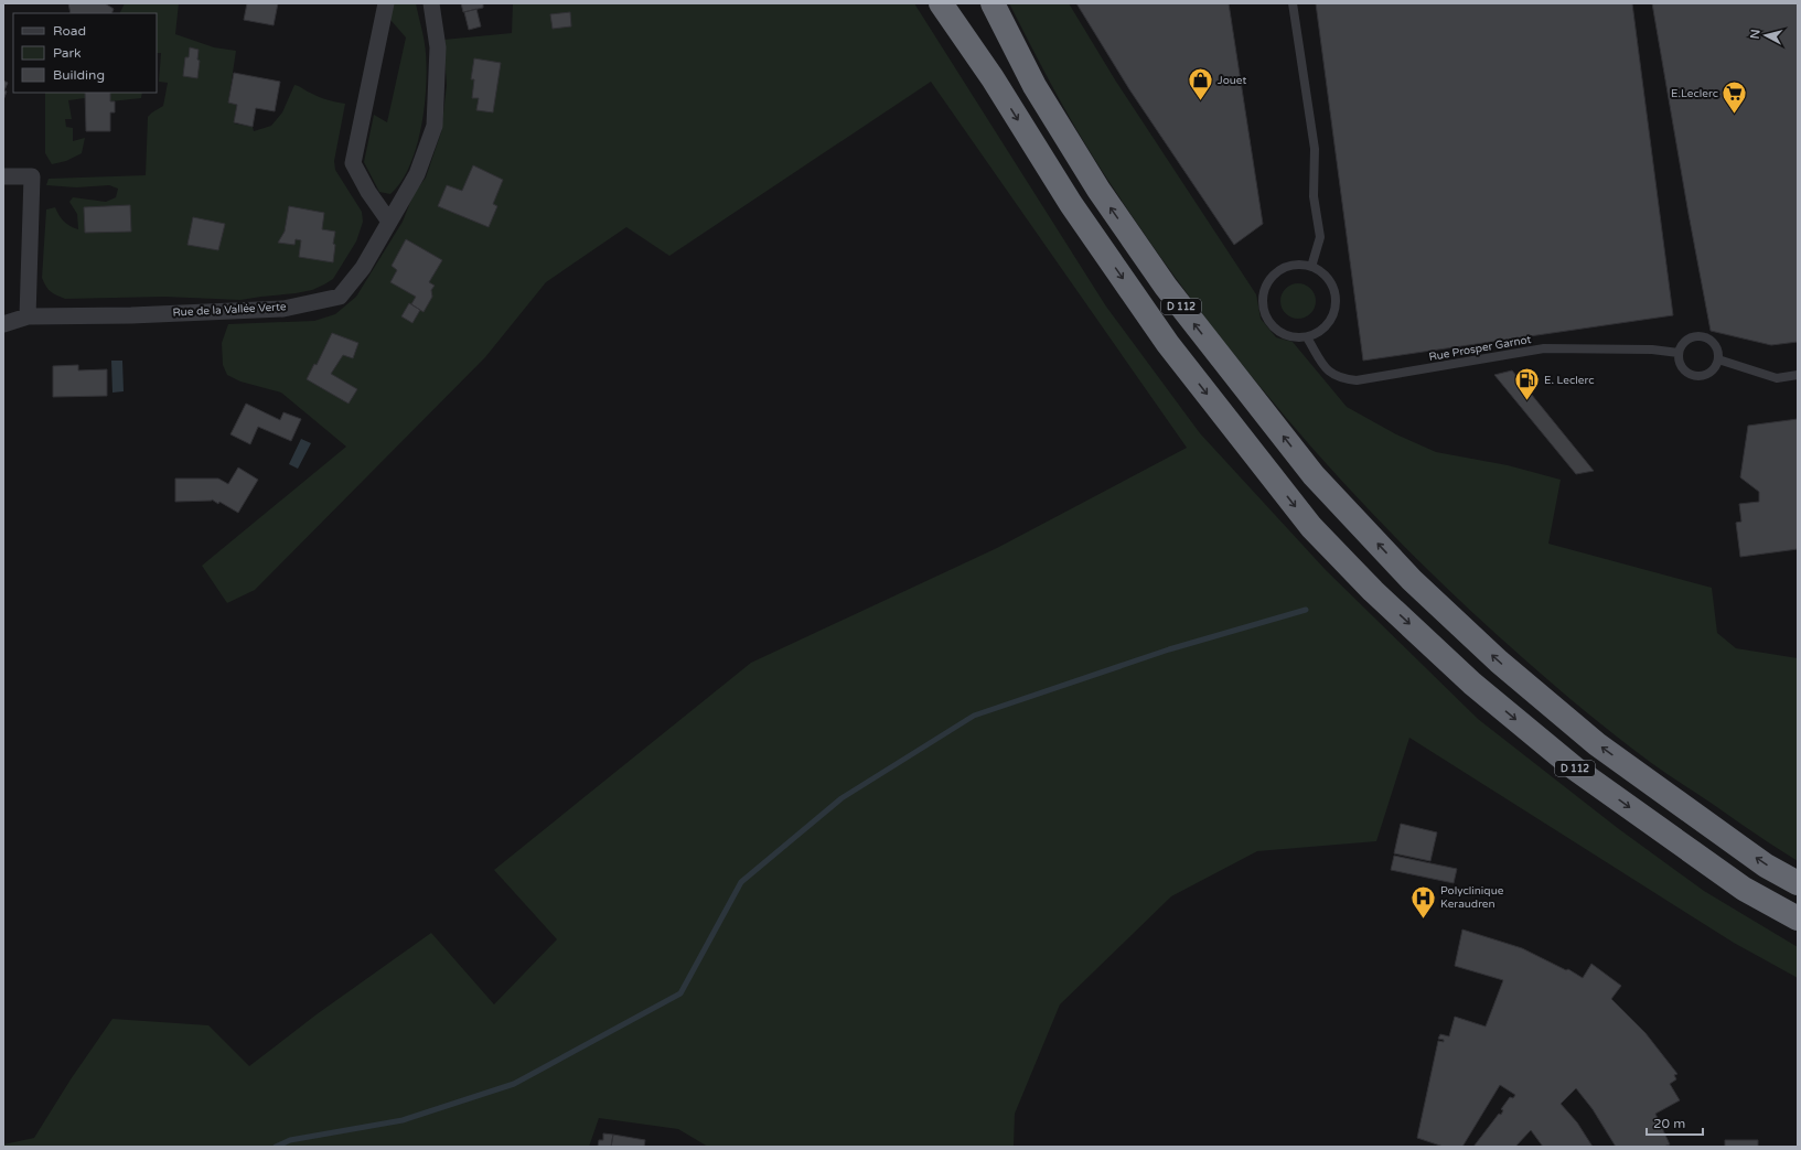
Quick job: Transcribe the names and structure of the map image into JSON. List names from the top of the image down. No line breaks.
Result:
{"streets":{"highway":["D 112"],"street":["Rue de la Vallée Verte"],"lane":["Rue Prosper Garnot"]},"places":{"shop":["Jouet"],"supermarket":["E.Leclerc"],"fuel station":["E. Leclerc"],"hospital":["Polyclinique Keraudren"]},"legend":["Road","Park","Building"],"scale_bar":"20 m","north":"left"}
